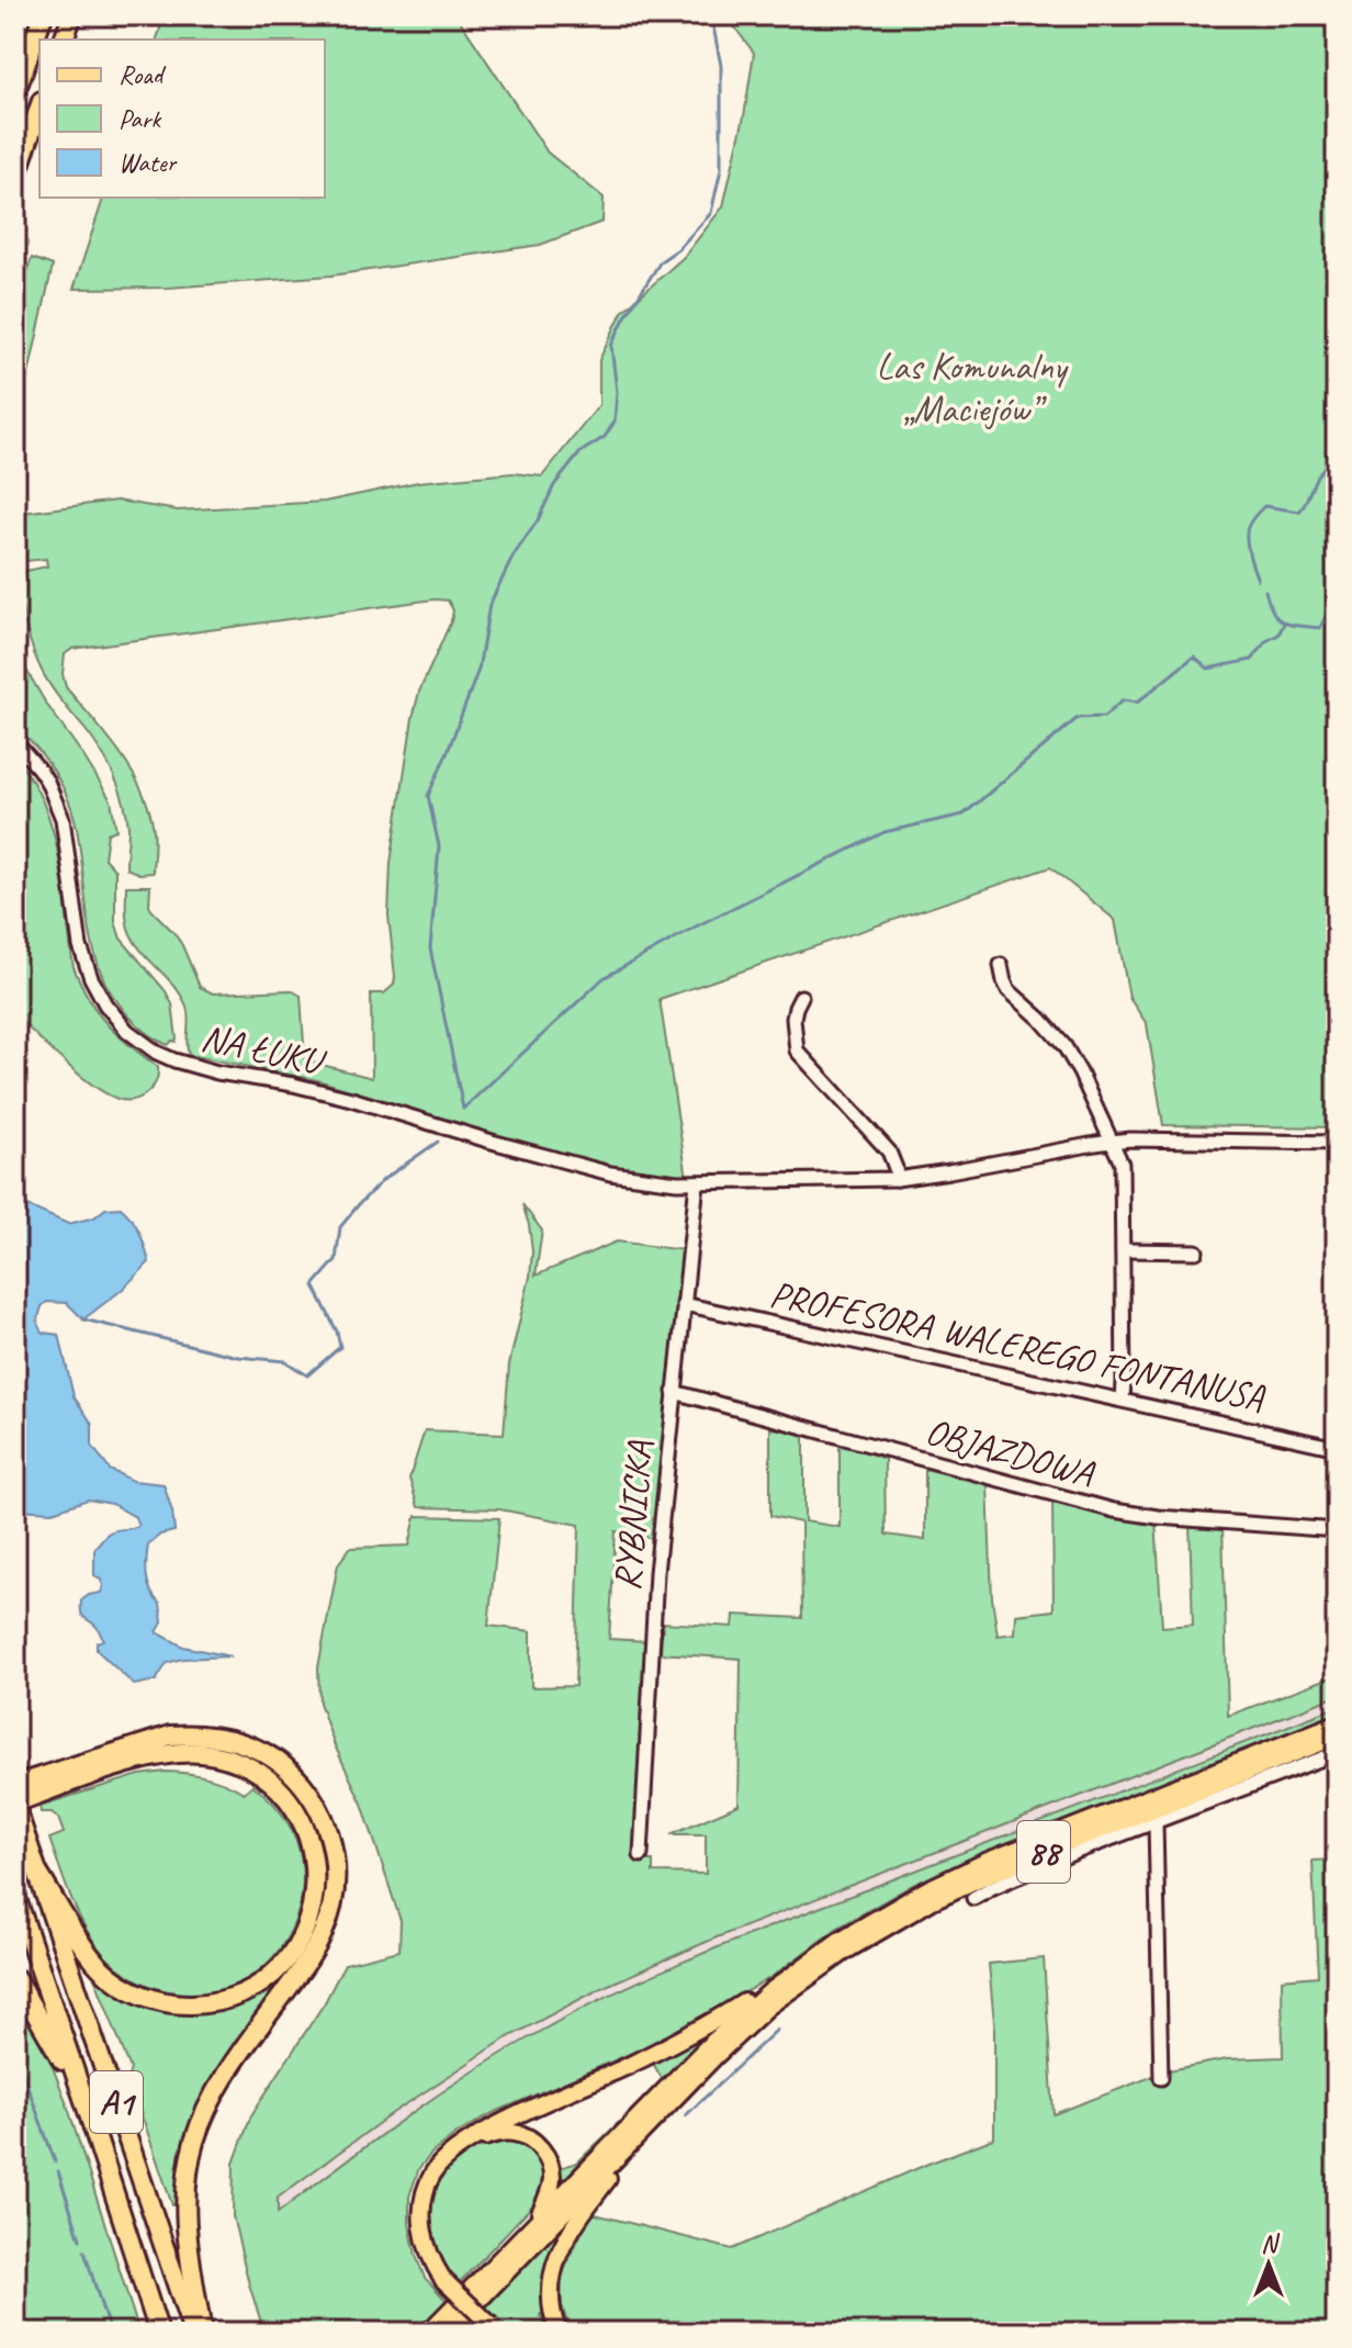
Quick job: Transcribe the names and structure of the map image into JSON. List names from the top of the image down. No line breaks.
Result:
{"streets":{"highway":["A1"],"main road":["88"],"street":["NA ŁUKU","PROFESORA WALEREGO FONTANUSA","OBJAZDOWA","RYBNICKA"]},"crossings":[["NA ŁUKU","RYBNICKA"],["PROFESORA WALEREGO FONTANUSA","RYBNICKA"],["OBJAZDOWA","RYBNICKA"]],"parks":["Las Komunalny „Maciejów”"],"legend":["Road","Park","Water"],"north":"top"}
